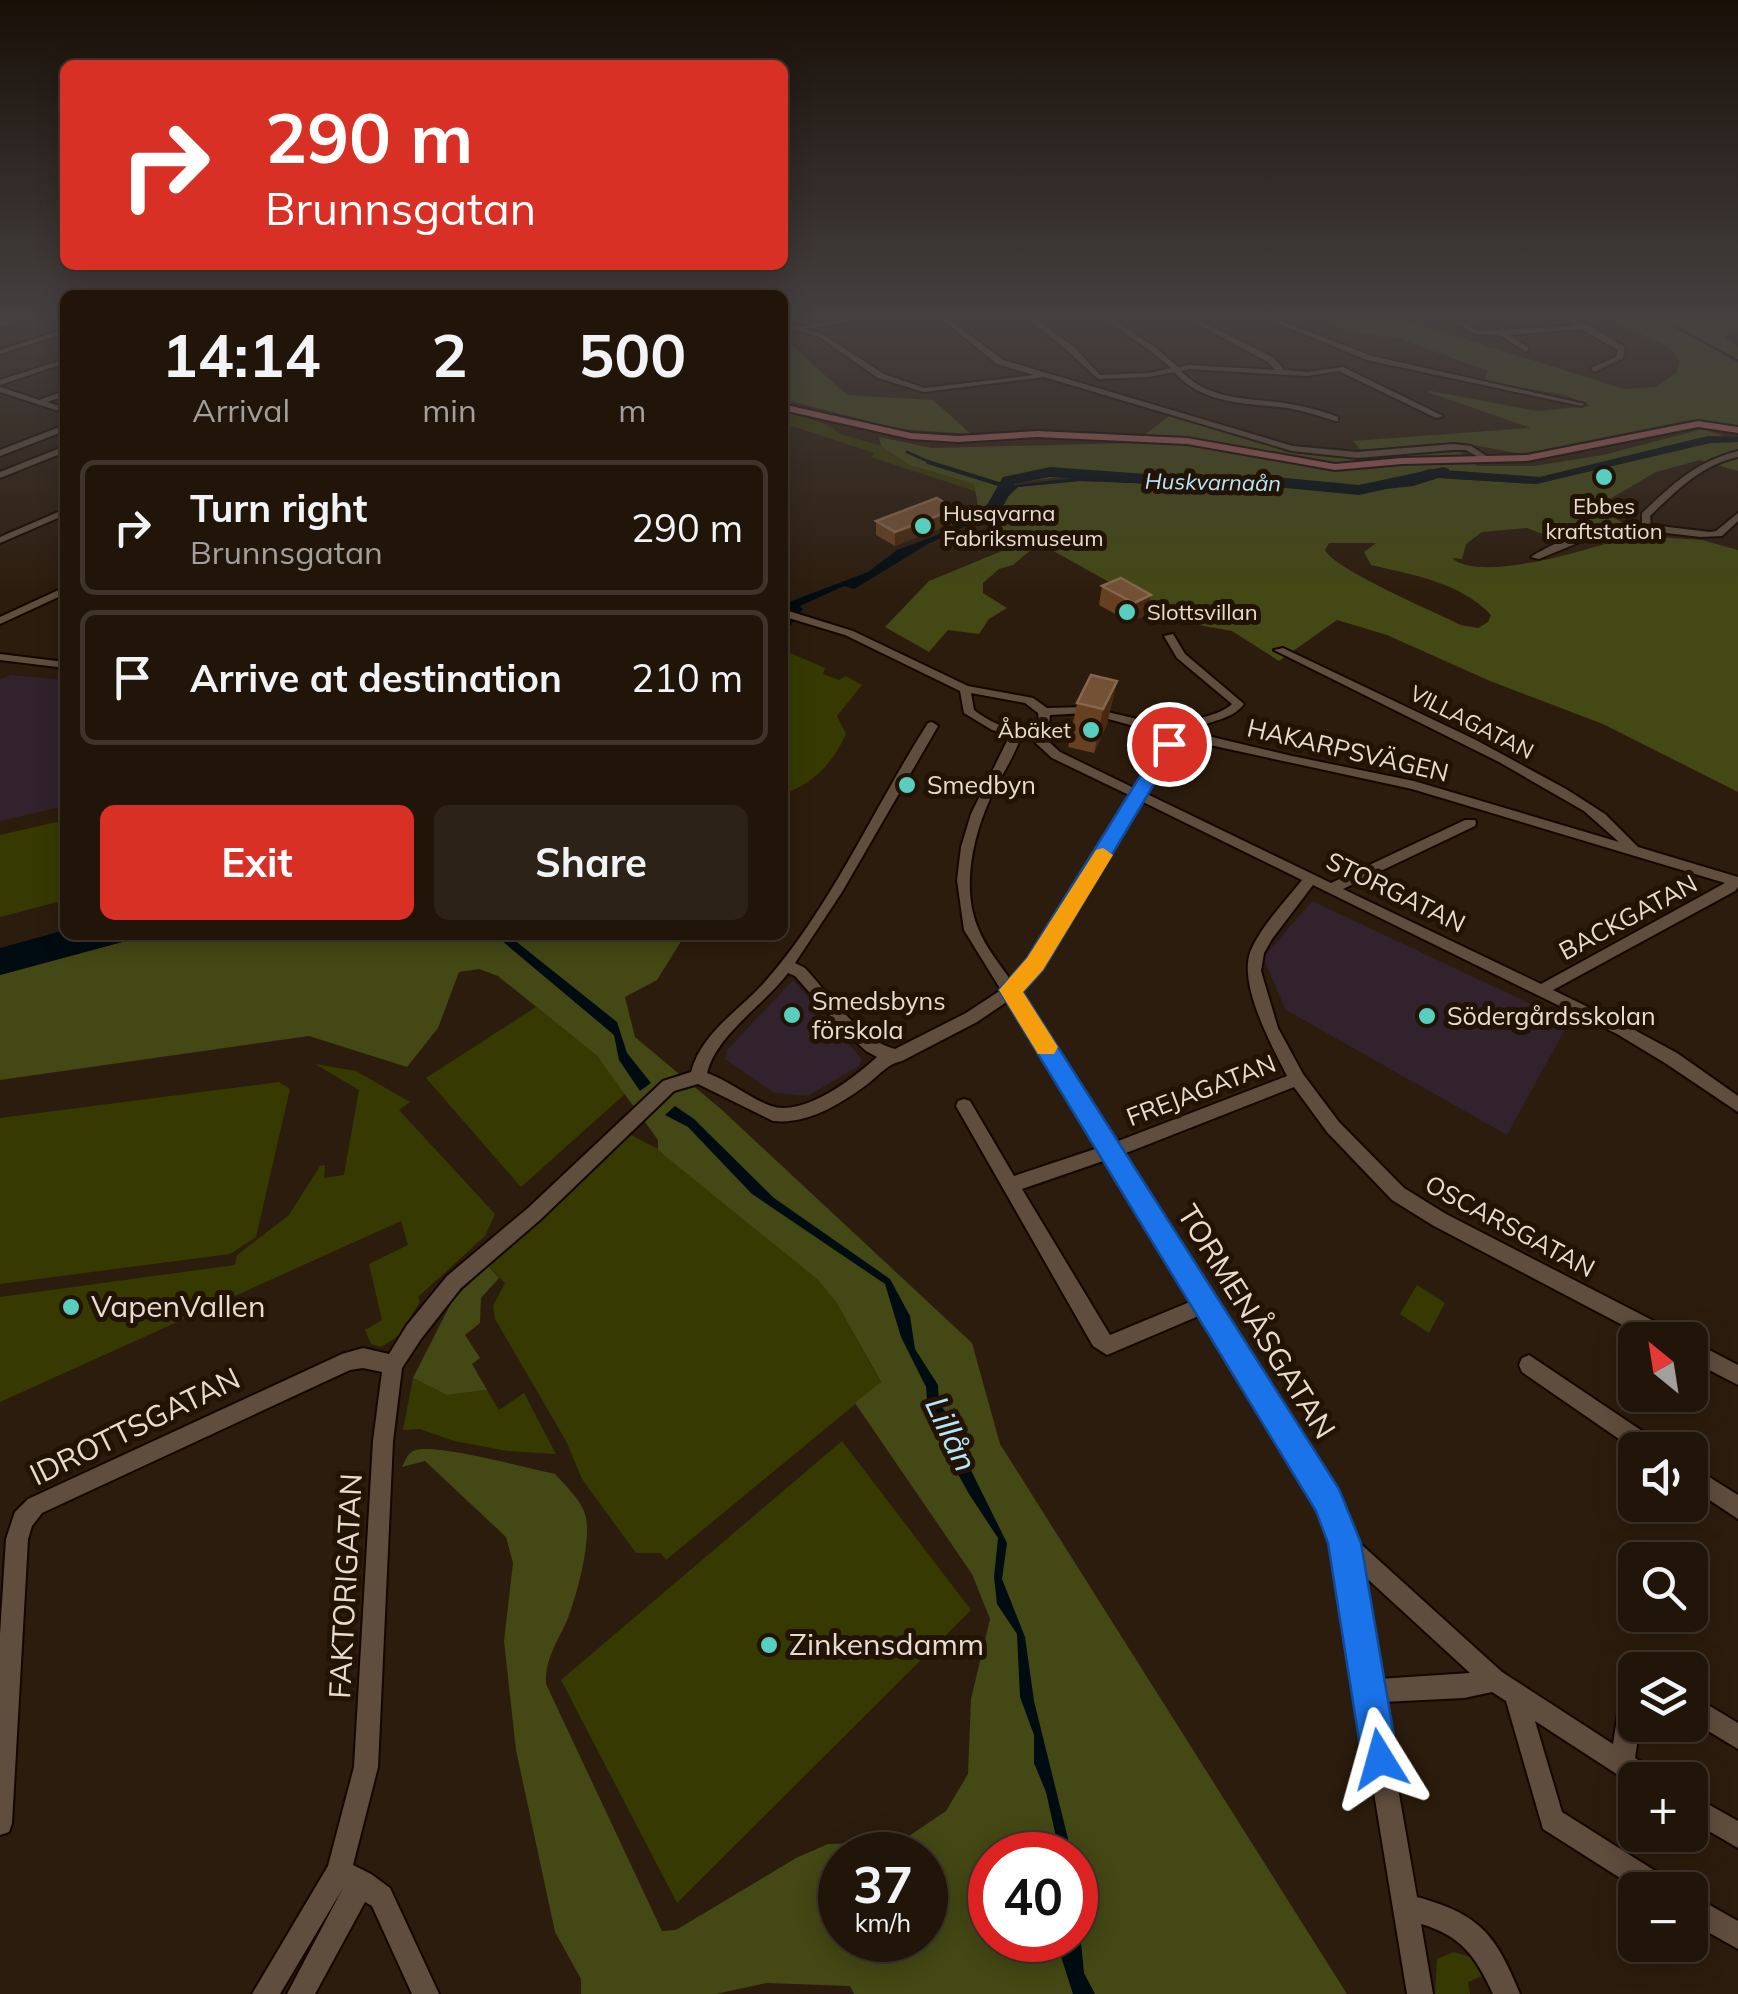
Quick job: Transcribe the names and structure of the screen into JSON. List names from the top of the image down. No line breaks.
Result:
{"streets":{"street":["VILLAGATAN","HAKARPSVÄGEN","STORGATAN","BACKGATAN","FREJAGATAN","OSCARSGATAN","TORMENÅSGATAN","IDROTTSGATAN","FAKTORIGATAN"]},"crossings":[["VILLAGATAN","HAKARPSVÄGEN"],["HAKARPSVÄGEN","STORGATAN"],["HAKARPSVÄGEN","BACKGATAN"],["HAKARPSVÄGEN","TORMENÅSGATAN"],["STORGATAN","BACKGATAN"],["STORGATAN","OSCARSGATAN"],["STORGATAN","TORMENÅSGATAN"],["FREJAGATAN","OSCARSGATAN"],["FREJAGATAN","TORMENÅSGATAN"],["IDROTTSGATAN","FAKTORIGATAN"]],"water":["Huskvarnaån","Lillån"],"places":["Ebbes kraftstation","Husqvarna Fabriksmuseum","Slottsvillan","Åbäket","Smedbyn","Smedsbyns förskola","Södergårdsskolan","VapenVallen","Zinkensdamm"],"north":"top left","page":{"turn":["290 m","Brunnsgatan"],"eta":["14:14","Arrival","2","min","500","m"],"list":[{"name":"Turn right","note":"Brunnsgatan","value":"290 m"},{"name":"Arrive at destination","value":"210 m"}],"buttons":["Exit","Share"],"map_buttons":["+","−"],"speed":"37 km/h","limit":"40"}}
